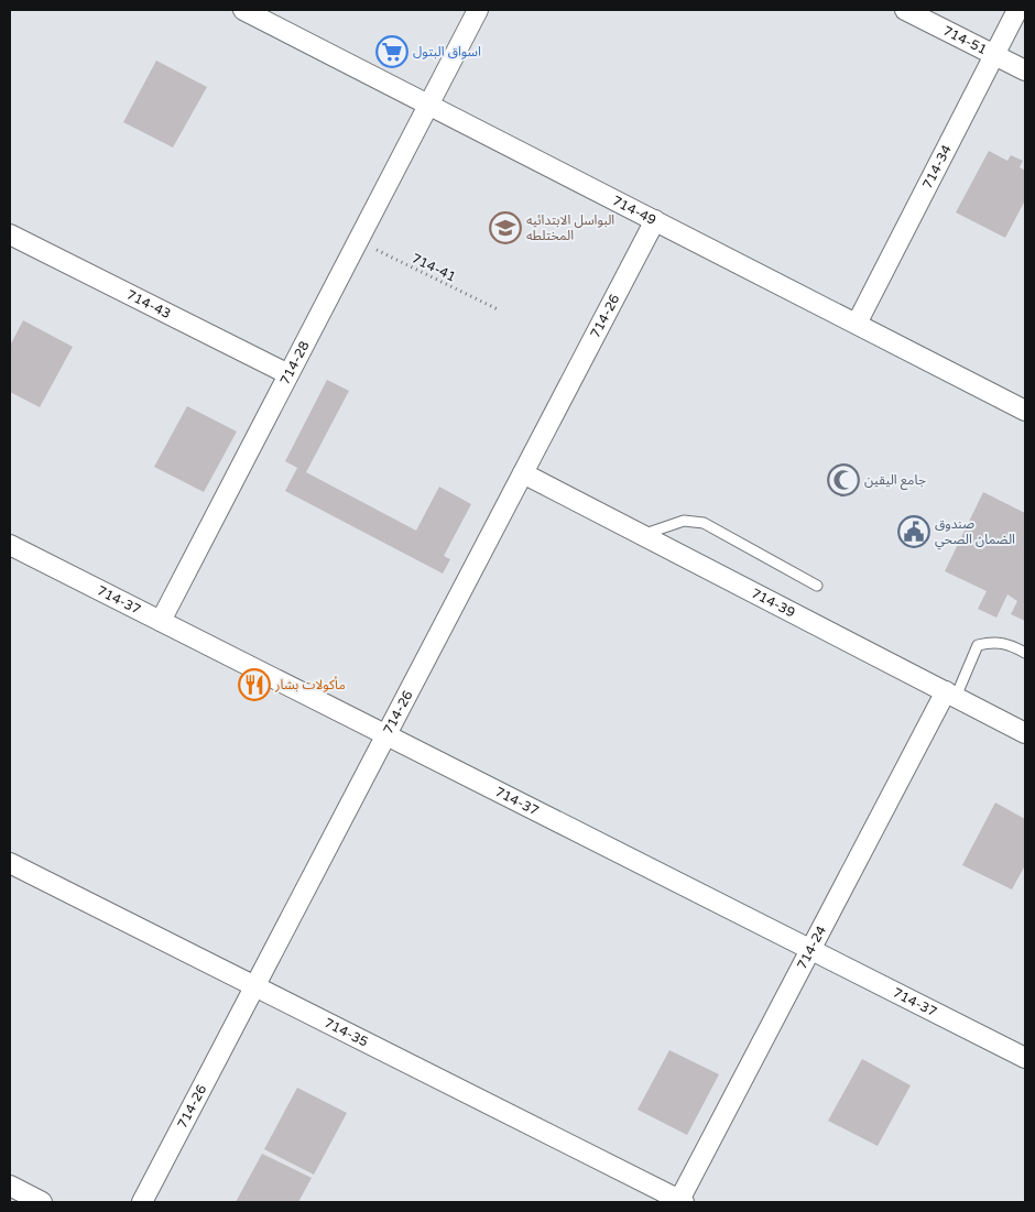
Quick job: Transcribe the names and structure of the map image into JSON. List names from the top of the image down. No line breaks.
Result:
{"streets":{"street":["714-51","714-34","714-49","714-43","714-26","714-28","714-37","714-39","714-24","714-35"],"path":["714-41"]},"crossings":[["714-51","714-34"],["714-34","714-49"],["714-49","714-26"],["714-49","714-28"],["714-41","714-28"],["714-43","714-28"],["714-26","714-37"],["714-26","714-39"],["714-26","714-35"],["714-28","714-37"],["714-37","714-24"],["714-39","714-24"],["714-24","714-35"]],"places":{"supermarket":["اسواق البتول"],"school or university":["البواسل الابتدائيه المختلطه"],"mosque":["جامع اليقين"],"public building":["صندوق الضمان الصحي"],"restaurant":["مأكولات بشار"]}}
